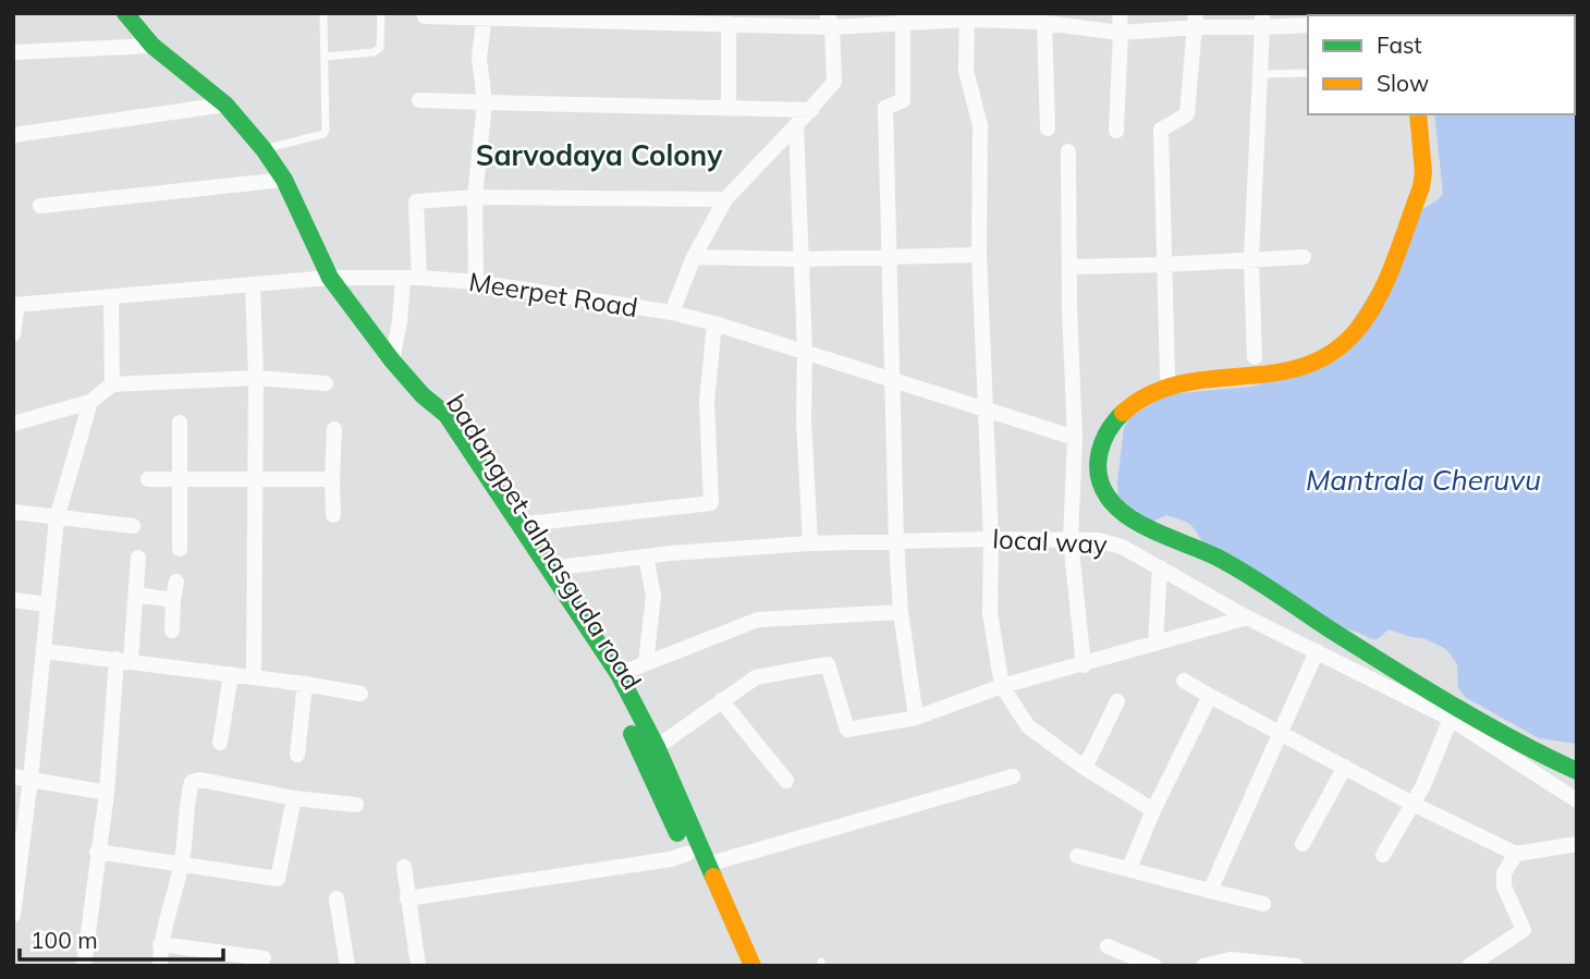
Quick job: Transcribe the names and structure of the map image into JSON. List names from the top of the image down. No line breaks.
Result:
{"streets":{"street":["Meerpet Road","badangpet-almasguda road","local way"]},"crossings":[["Meerpet Road","badangpet-almasguda road"],["badangpet-almasguda road","local way"]],"districts":["Sarvodaya Colony"],"water":["Mantrala Cheruvu"],"legend":["Fast","Slow"],"scale_bar":"100 m"}
